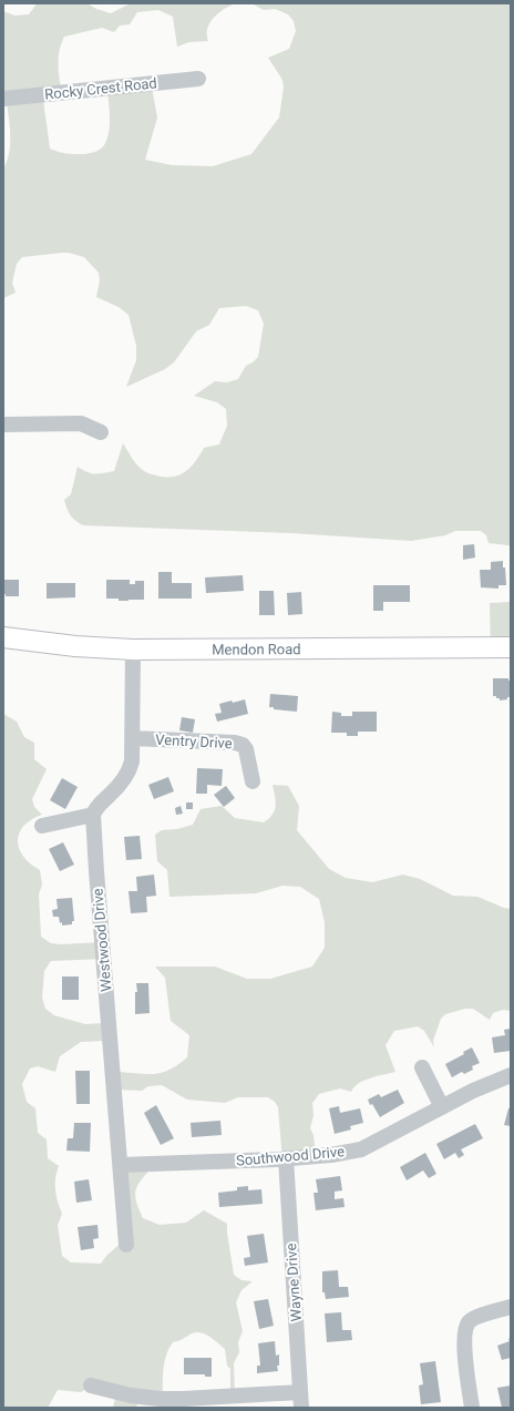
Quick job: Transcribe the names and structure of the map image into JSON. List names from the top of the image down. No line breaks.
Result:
{"streets":{"main road":["Mendon Road"],"street":["Rocky Crest Road","Ventry Drive","Westwood Drive","Southwood Drive","Wayne Drive"]},"crossings":[["Westwood Drive","Southwood Drive"],["Southwood Drive","Wayne Drive"]]}
